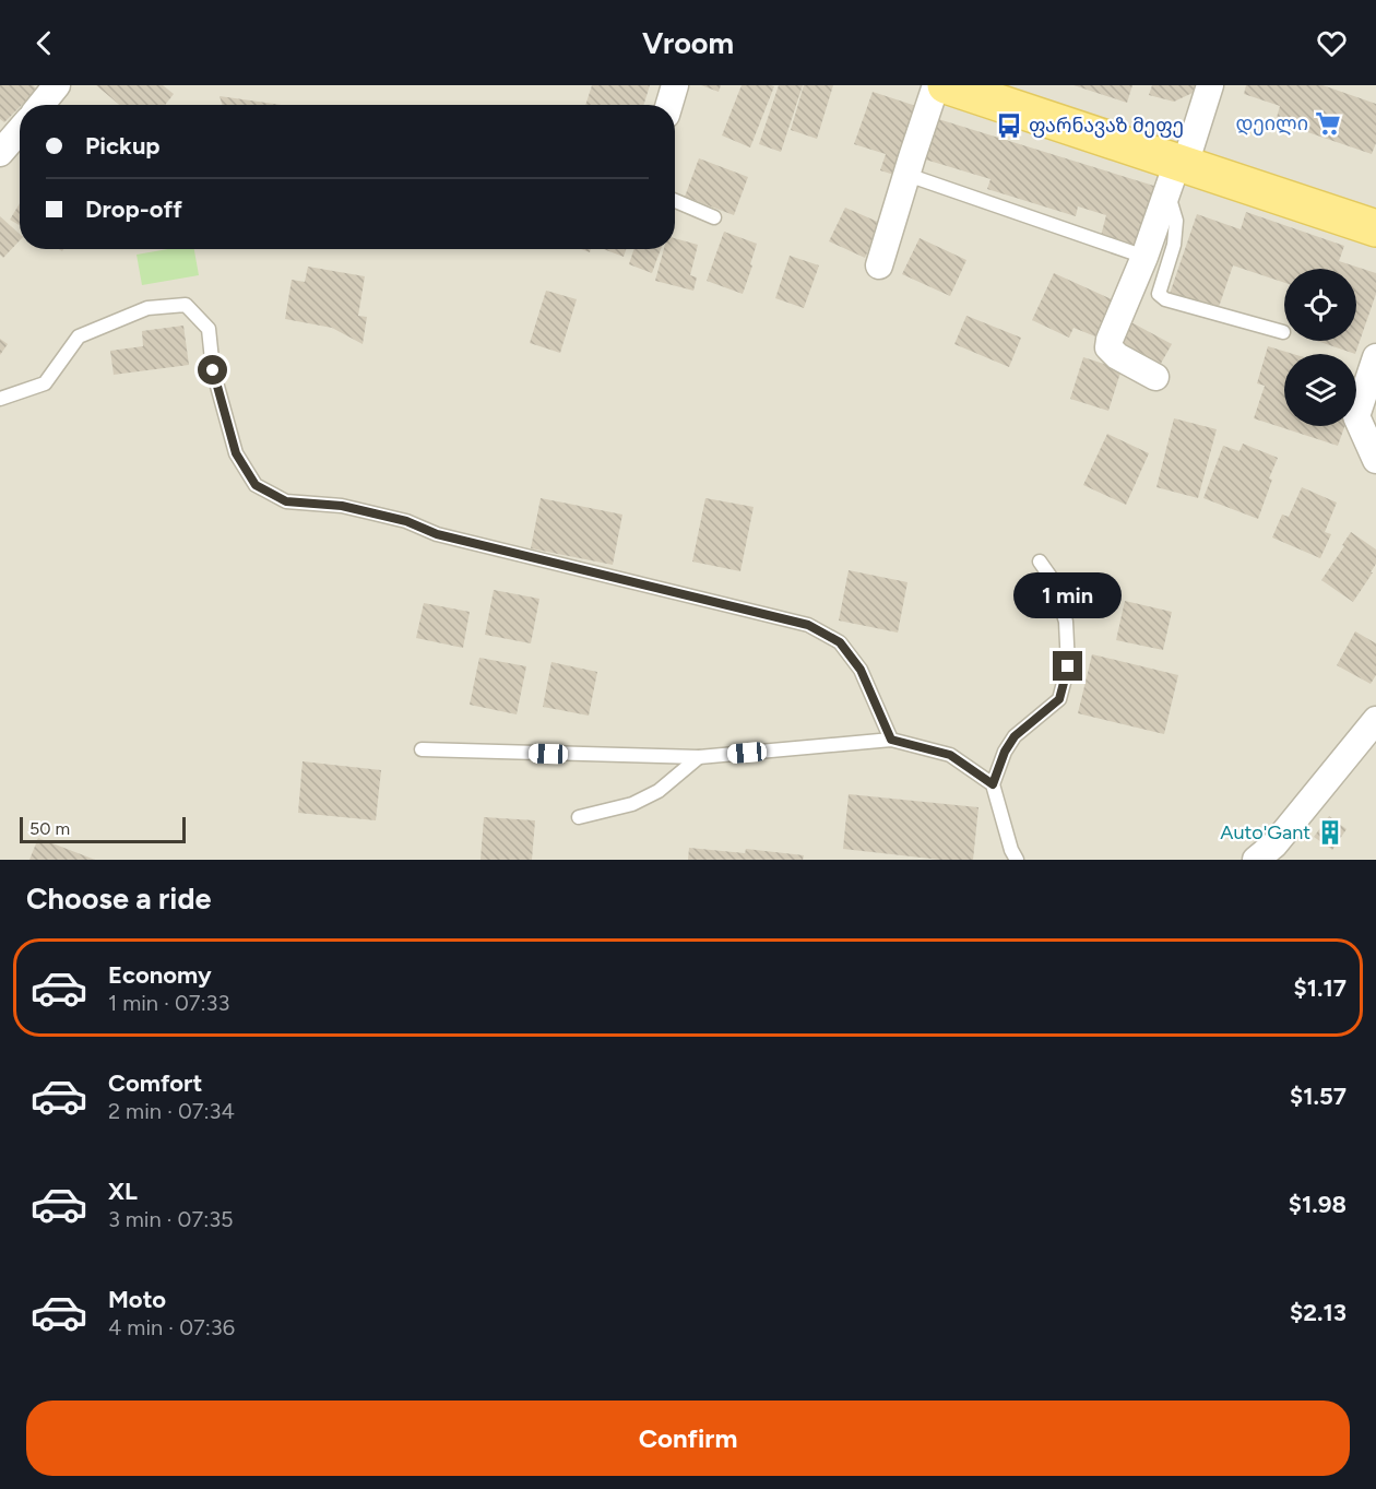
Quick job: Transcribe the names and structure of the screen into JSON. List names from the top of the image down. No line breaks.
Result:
{"places":{"supermarket":["დეილი"],"bus stop":["ფარნავაზ მეფე"],"building":["Auto'Gant"]},"scale_bar":"50 m","page":{"header":"Vroom","banner":["Pickup","Drop-off"],"bubble":"1 min","scale":"50 m","heading":"Choose a ride","list":[{"name":"Economy","note":"1 min · 07:33","value":"$1.17"},{"name":"Comfort","note":"2 min · 07:34","value":"$1.57"},{"name":"XL","note":"3 min · 07:35","value":"$1.98"},{"name":"Moto","note":"4 min · 07:36","value":"$2.13"}],"buttons":"Confirm"}}
